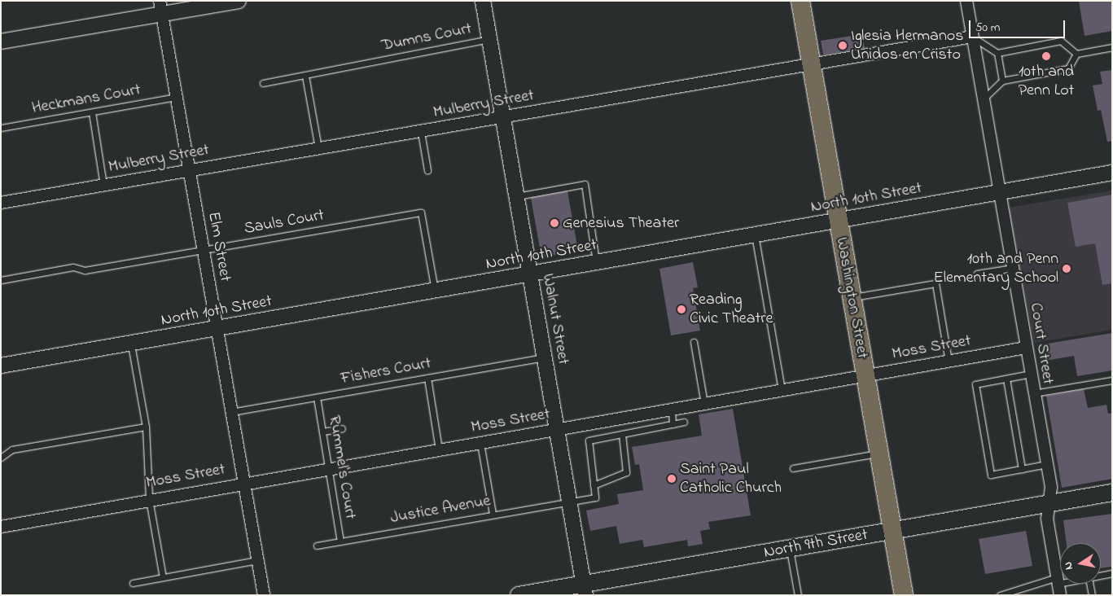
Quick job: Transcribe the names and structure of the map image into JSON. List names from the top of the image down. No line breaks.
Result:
{"streets":{"main road":["Washington Street","North 9th Street"],"street":["Mulberry Street","North 10th Street","Elm Street","Walnut Street","Court Street","Moss Street"],"lane":["Dumns Court","Heckmans Court","Sauls Court","Fishers Court","Rummel's Court","Justice Avenue"]},"crossings":[["Dumns Court","Walnut Street"],["Heckmans Court","Elm Street"],["Mulberry Street","Elm Street"],["Mulberry Street","Washington Street"],["Mulberry Street","Walnut Street"],["Mulberry Street","Court Street"],["North 10th Street","Sauls Court"],["North 10th Street","Elm Street"],["North 10th Street","Washington Street"],["North 10th Street","Walnut Street"],["North 10th Street","Court Street"],["Sauls Court","Elm Street"],["Elm Street","Moss Street"],["Elm Street","Fishers Court"],["Washington Street","Moss Street"],["Washington Street","North 9th Street"],["Walnut Street","Moss Street"],["Walnut Street","Fishers Court"],["Walnut Street","Justice Avenue"],["Walnut Street","North 9th Street"],["Court Street","Moss Street"],["Court Street","North 9th Street"],["Moss Street","Rummel's Court"],["Fishers Court","Rummel's Court"],["Rummel's Court","Justice Avenue"]],"places":["Iglesia Hermanos Unidos en Cristo","10th and Penn Lot","Genesius Theater","10th and Penn Elementary School","Reading Civic Theatre","Saint Paul Catholic Church"],"scale_bar":"50 m","north":"left"}
